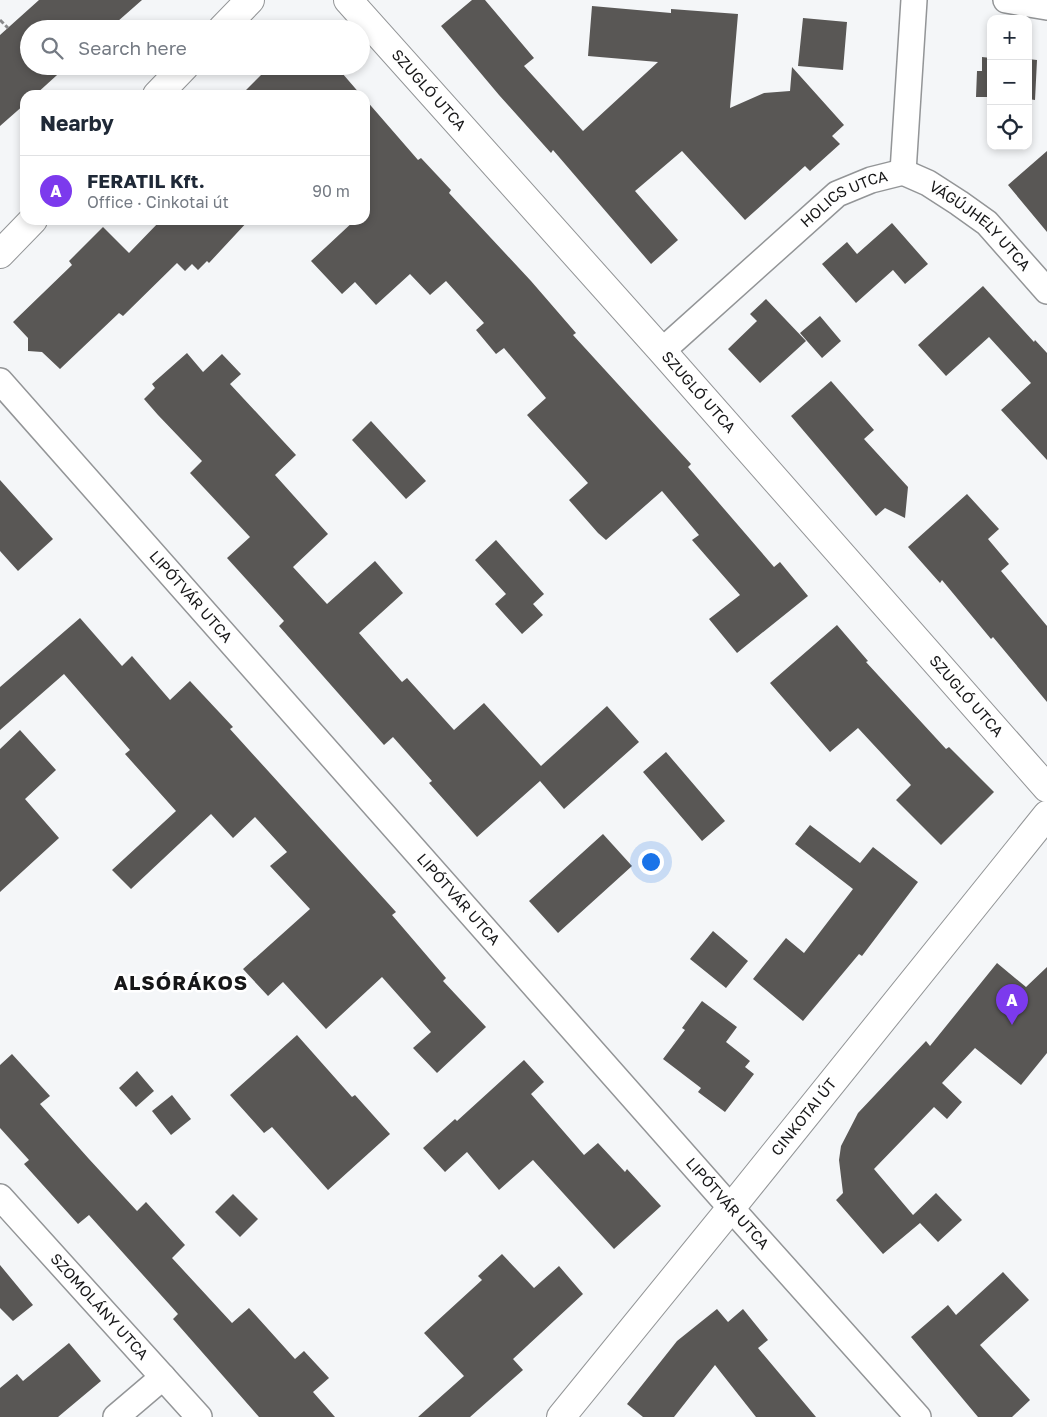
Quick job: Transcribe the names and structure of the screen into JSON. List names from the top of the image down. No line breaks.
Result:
{"streets":{"street":["SZUGLÓ UTCA","HOLICS UTCA","VÁGÚJHELY UTCA","LIPÓTVÁR UTCA","CINKOTAI ÚT","SZOMOLÁNY UTCA"]},"crossings":[["SZUGLÓ UTCA","HOLICS UTCA"],["HOLICS UTCA","VÁGÚJHELY UTCA"],["LIPÓTVÁR UTCA","CINKOTAI ÚT"]],"districts":["ALSÓRÁKOS"],"page":{"map_buttons":["+","−"],"search":"Search here","heading":"Nearby","list":[{"mark":"A","name":"FERATIL Kft.","note":"Office · Cinkotai út","value":"90 m"}],"pins":"A"}}
